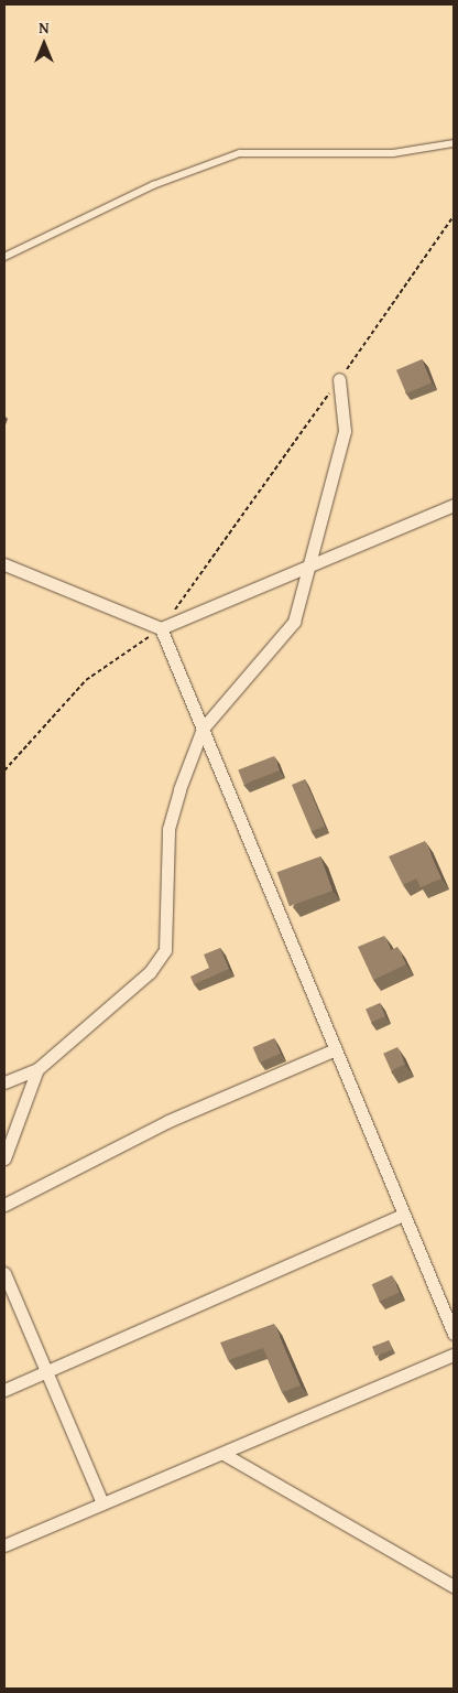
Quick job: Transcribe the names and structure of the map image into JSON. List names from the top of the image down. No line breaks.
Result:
{"north":"top"}
